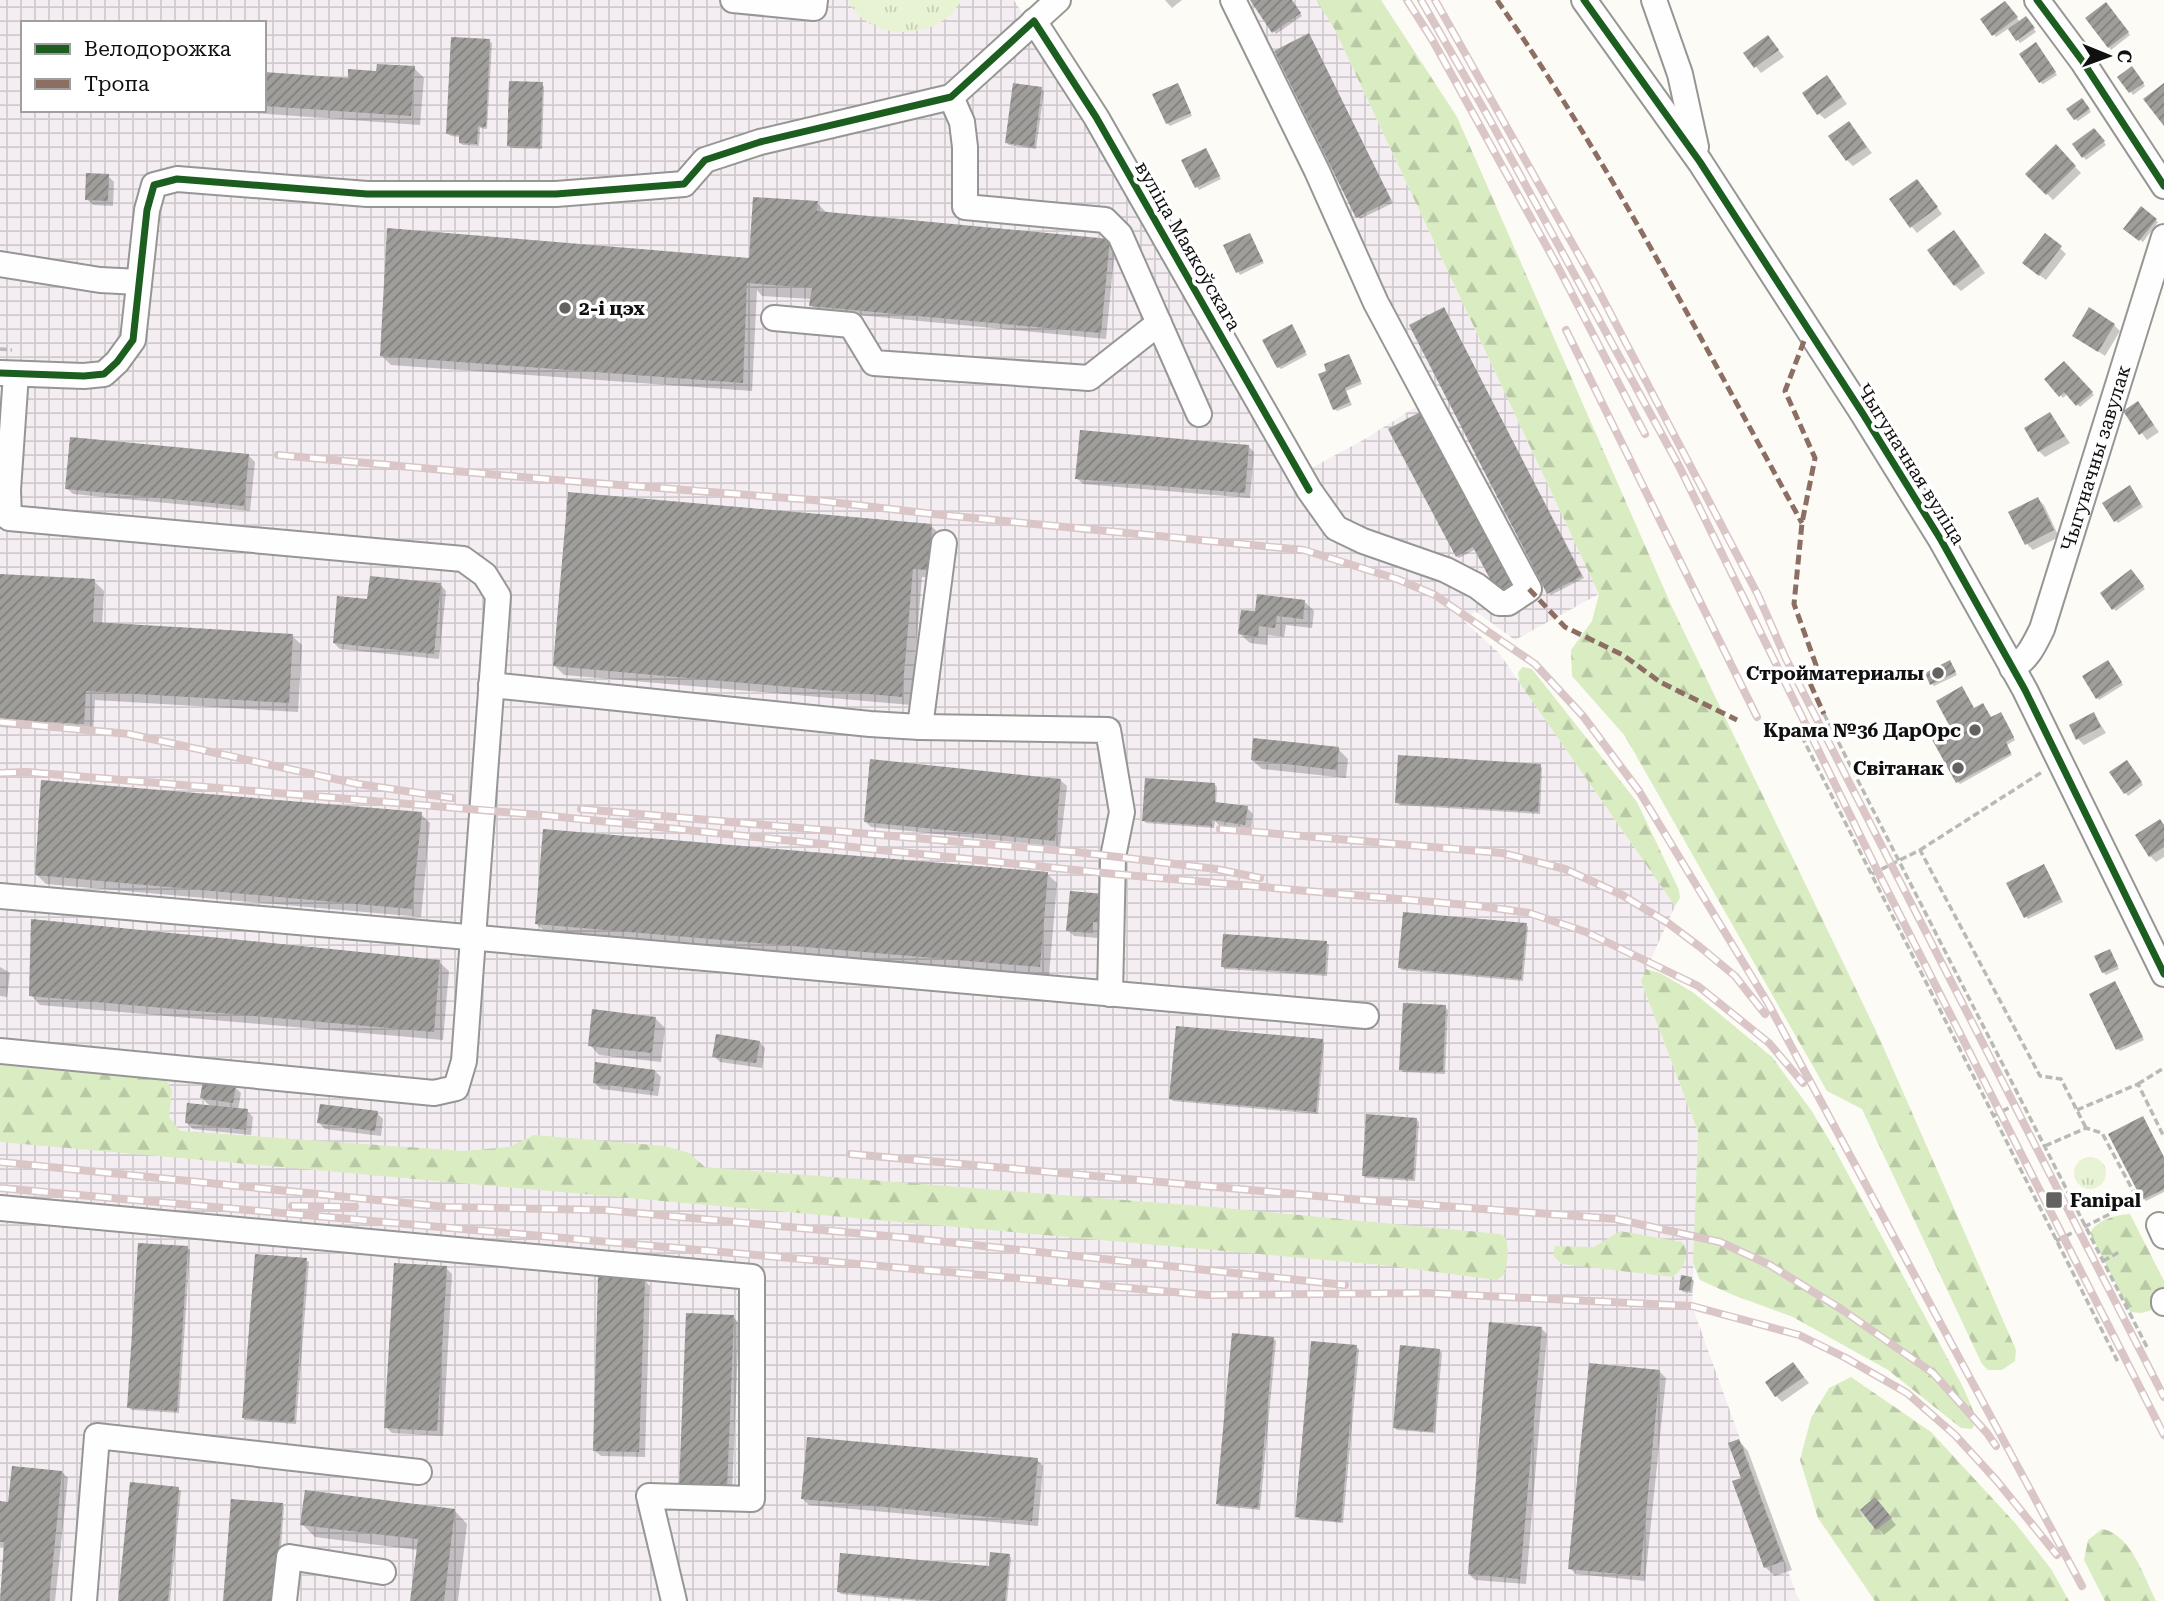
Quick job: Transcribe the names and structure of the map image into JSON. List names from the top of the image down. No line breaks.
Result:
{"streets":{"street":["вуліца Маякоўскага","Чыгуначны завулак","Чыгуначная вуліца"]},"crossings":[["Чыгуначны завулак","Чыгуначная вуліца"]],"places":{"other":["2-і цэх","Стройматериалы","Крама №36 ДарОрс","Світанак"],"transit":["Fanipal"]},"legend":["Велодорожка","Тропа"],"north":"right"}
